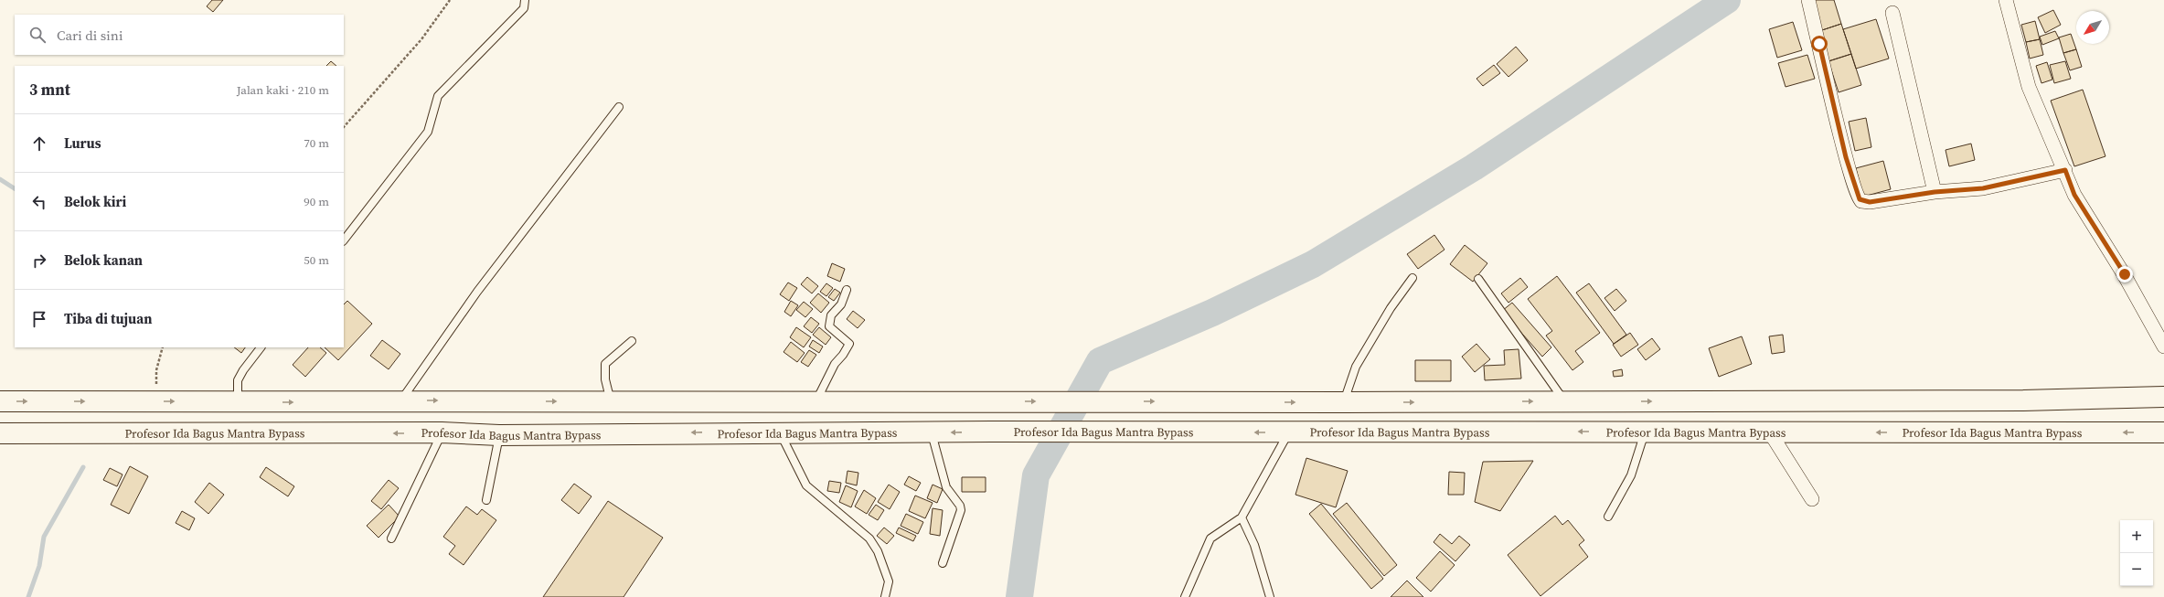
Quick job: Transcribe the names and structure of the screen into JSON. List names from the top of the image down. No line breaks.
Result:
{"streets":{"highway":["Profesor Ida Bagus Mantra Bypass"]},"north":"bottom left","page":{"search":"Cari di sini","heading":["3 mnt","Jalan kaki · 210 m"],"list":[["Lurus","70 m"],["Belok kiri","90 m"],["Belok kanan","50 m"],"Tiba di tujuan"],"map_buttons":["+","−"]}}
